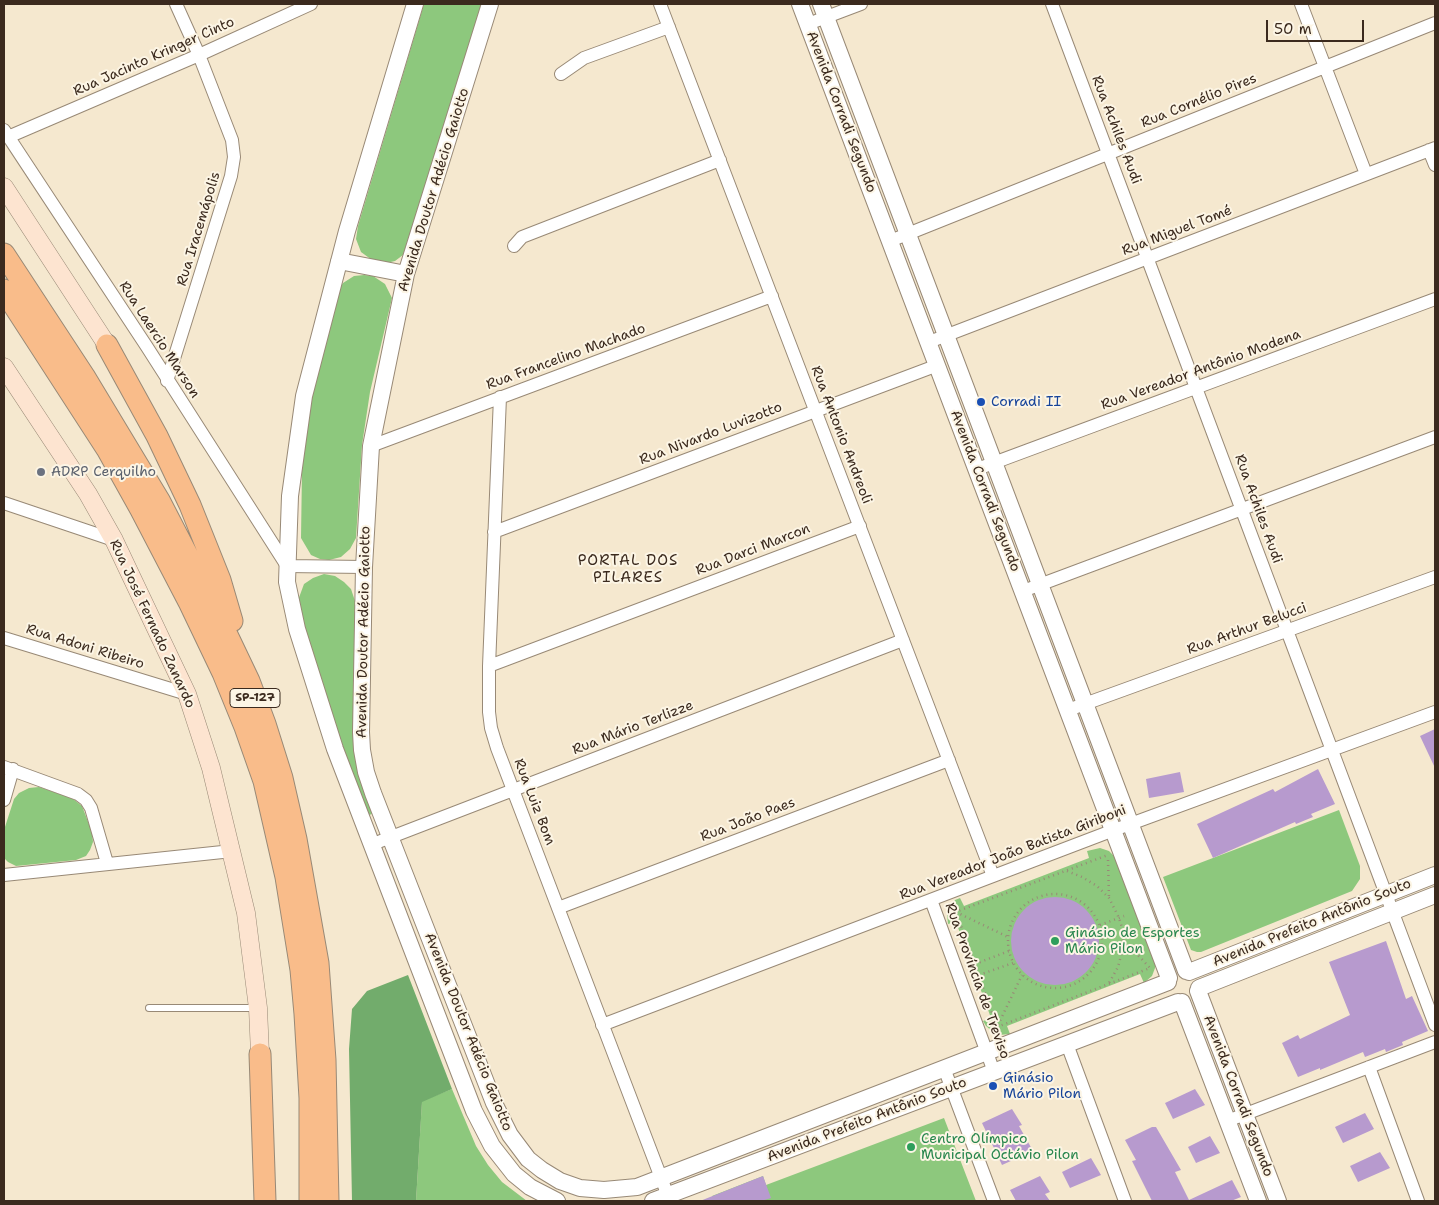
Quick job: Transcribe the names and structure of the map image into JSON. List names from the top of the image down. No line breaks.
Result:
{"streets":{"highway":["SP-127"],"main road":["Rua José Fernado Zanardo"],"street":["Rua Jacinto Kringer Cinto","Rua Cornélio Pires","Avenida Corradi Segundo","Rua Achiles Audi","Avenida Doutor Adécio Gaiotto","Rua Iracemápolis","Rua Miguel Tomé","Rua Laercio Marson","Rua Francelino Machado","Rua Vereador Antônio Modena","Rua Nivardo Luvizotto","Rua Antonio Andreoli","Rua Darci Marcon","Rua Arthur Belucci","Rua Adoni Ribeiro","Rua Mário Terlizze","Rua Luiz Bom","Rua João Paes","Rua Vereador João Batista Giriboni","Avenida Prefeito Antônio Souto","Rua Província de Treviso"]},"crossings":[["Rua Jacinto Kringer Cinto","Rua Iracemápolis"],["Rua Jacinto Kringer Cinto","Rua Laercio Marson"],["Rua Cornélio Pires","Avenida Corradi Segundo"],["Rua Cornélio Pires","Rua Achiles Audi"],["Avenida Corradi Segundo","Rua Miguel Tomé"],["Avenida Corradi Segundo","Rua Vereador Antônio Modena"],["Avenida Corradi Segundo","Rua Nivardo Luvizotto"],["Avenida Corradi Segundo","Rua Arthur Belucci"],["Avenida Corradi Segundo","Rua Vereador João Batista Giriboni"],["Avenida Corradi Segundo","Avenida Prefeito Antônio Souto"],["Rua Achiles Audi","Rua Miguel Tomé"],["Rua Achiles Audi","Rua Vereador Antônio Modena"],["Rua Achiles Audi","Rua Arthur Belucci"],["Rua Achiles Audi","Rua Vereador João Batista Giriboni"],["Rua Achiles Audi","Avenida Prefeito Antônio Souto"],["Avenida Doutor Adécio Gaiotto","Rua Laercio Marson"],["Avenida Doutor Adécio Gaiotto","Rua Francelino Machado"],["Avenida Doutor Adécio Gaiotto","Rua Mário Terlizze"],["Avenida Doutor Adécio Gaiotto","Rua Luiz Bom"],["Avenida Doutor Adécio Gaiotto","Avenida Prefeito Antônio Souto"],["Rua Iracemápolis","Rua Laercio Marson"],["Rua Francelino Machado","Rua Antonio Andreoli"],["Rua Francelino Machado","Rua Luiz Bom"],["Rua Nivardo Luvizotto","Rua Antonio Andreoli"],["Rua Nivardo Luvizotto","Rua Luiz Bom"],["Rua Antonio Andreoli","Rua Darci Marcon"],["Rua Antonio Andreoli","Rua Mário Terlizze"],["Rua Antonio Andreoli","Rua João Paes"],["Rua Antonio Andreoli","Rua Vereador João Batista Giriboni"],["Rua Darci Marcon","Rua Luiz Bom"],["Rua José Fernado Zanardo","Rua Adoni Ribeiro"],["Rua Mário Terlizze","Rua Luiz Bom"],["Rua Luiz Bom","Rua João Paes"],["Rua Luiz Bom","Rua Vereador João Batista Giriboni"],["Rua Luiz Bom","Avenida Prefeito Antônio Souto"],["Rua Vereador João Batista Giriboni","Rua Província de Treviso"],["Avenida Prefeito Antônio Souto","Rua Província de Treviso"]],"districts":["PORTAL DOS PILARES"],"places":["Corradi II","ADRP Cerquilho","Ginásio de Esportes Mário Pilon","Ginásio Mário Pilon","Centro Olímpico Municipal Octávio Pilon"],"scale_bar":"50 m"}
